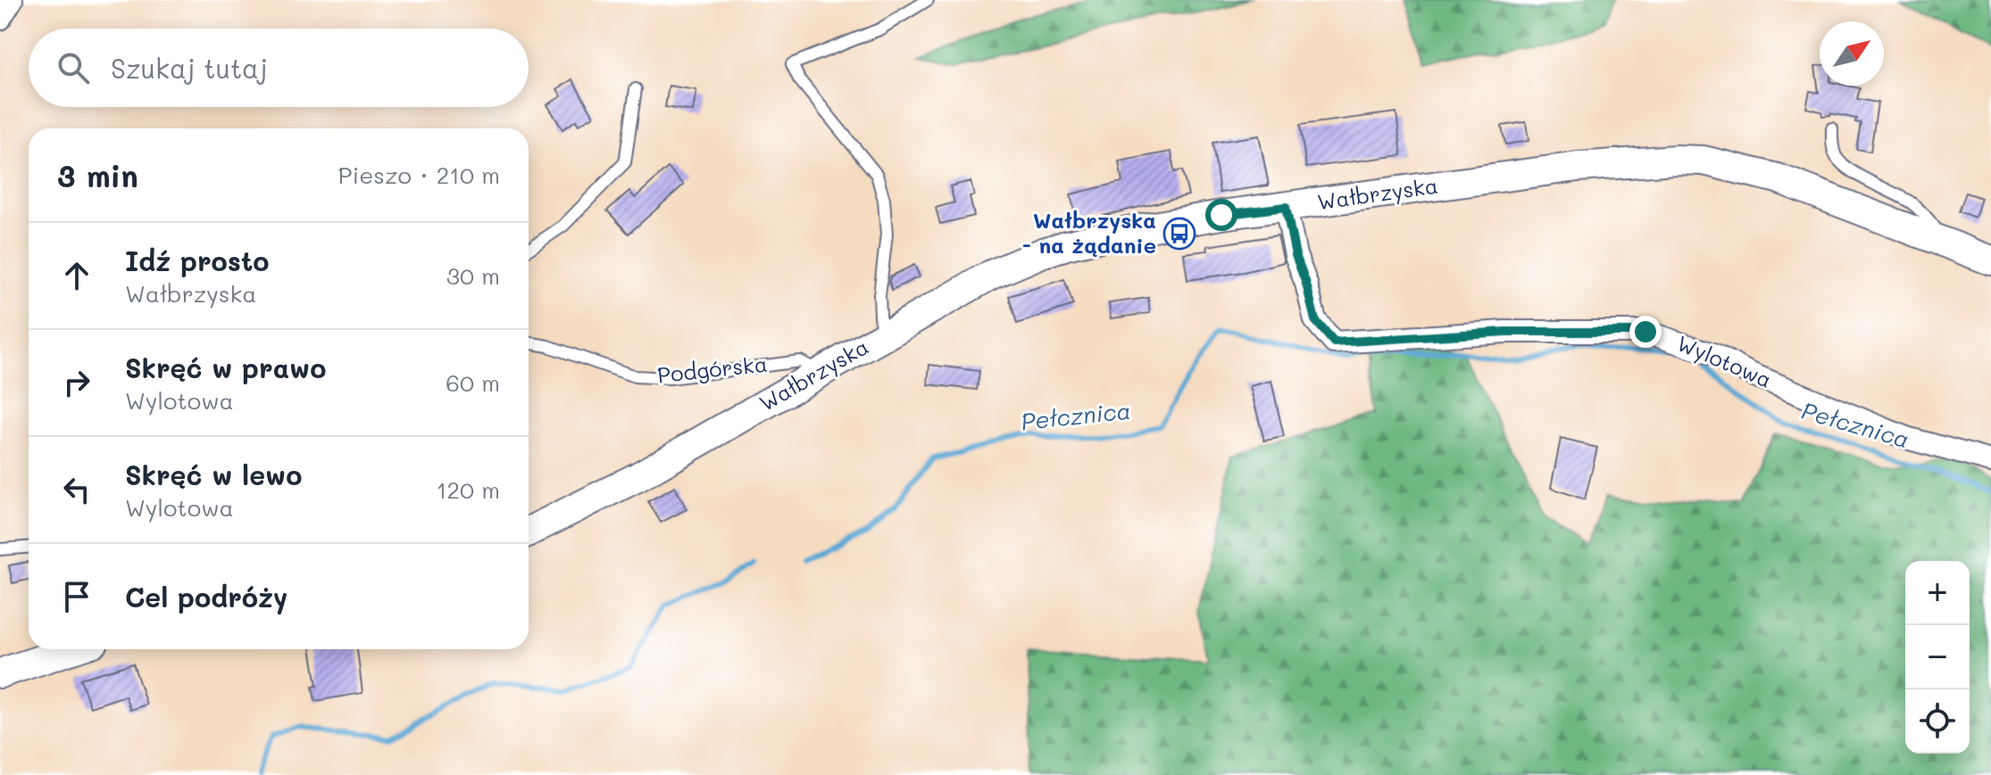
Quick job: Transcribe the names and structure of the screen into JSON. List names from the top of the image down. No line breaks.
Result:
{"streets":{"main road":["Wałbrzyska"],"street":["Wylotowa"],"lane":["Podgórska"]},"crossings":[["Wałbrzyska","Wylotowa"],["Wałbrzyska","Podgórska"]],"water":["Pełcznica"],"places":{"bus stop":["Wałbrzyska - na żądanie"]},"north":"top right","page":{"search":"Szukaj tutaj","heading":["3 min","Pieszo · 210 m"],"list":[["Idź prosto","Wałbrzyska","30 m"],["Skręć w prawo","Wylotowa","60 m"],["Skręć w lewo","Wylotowa","120 m"],"Cel podróży"],"map_buttons":["+","−"]}}
